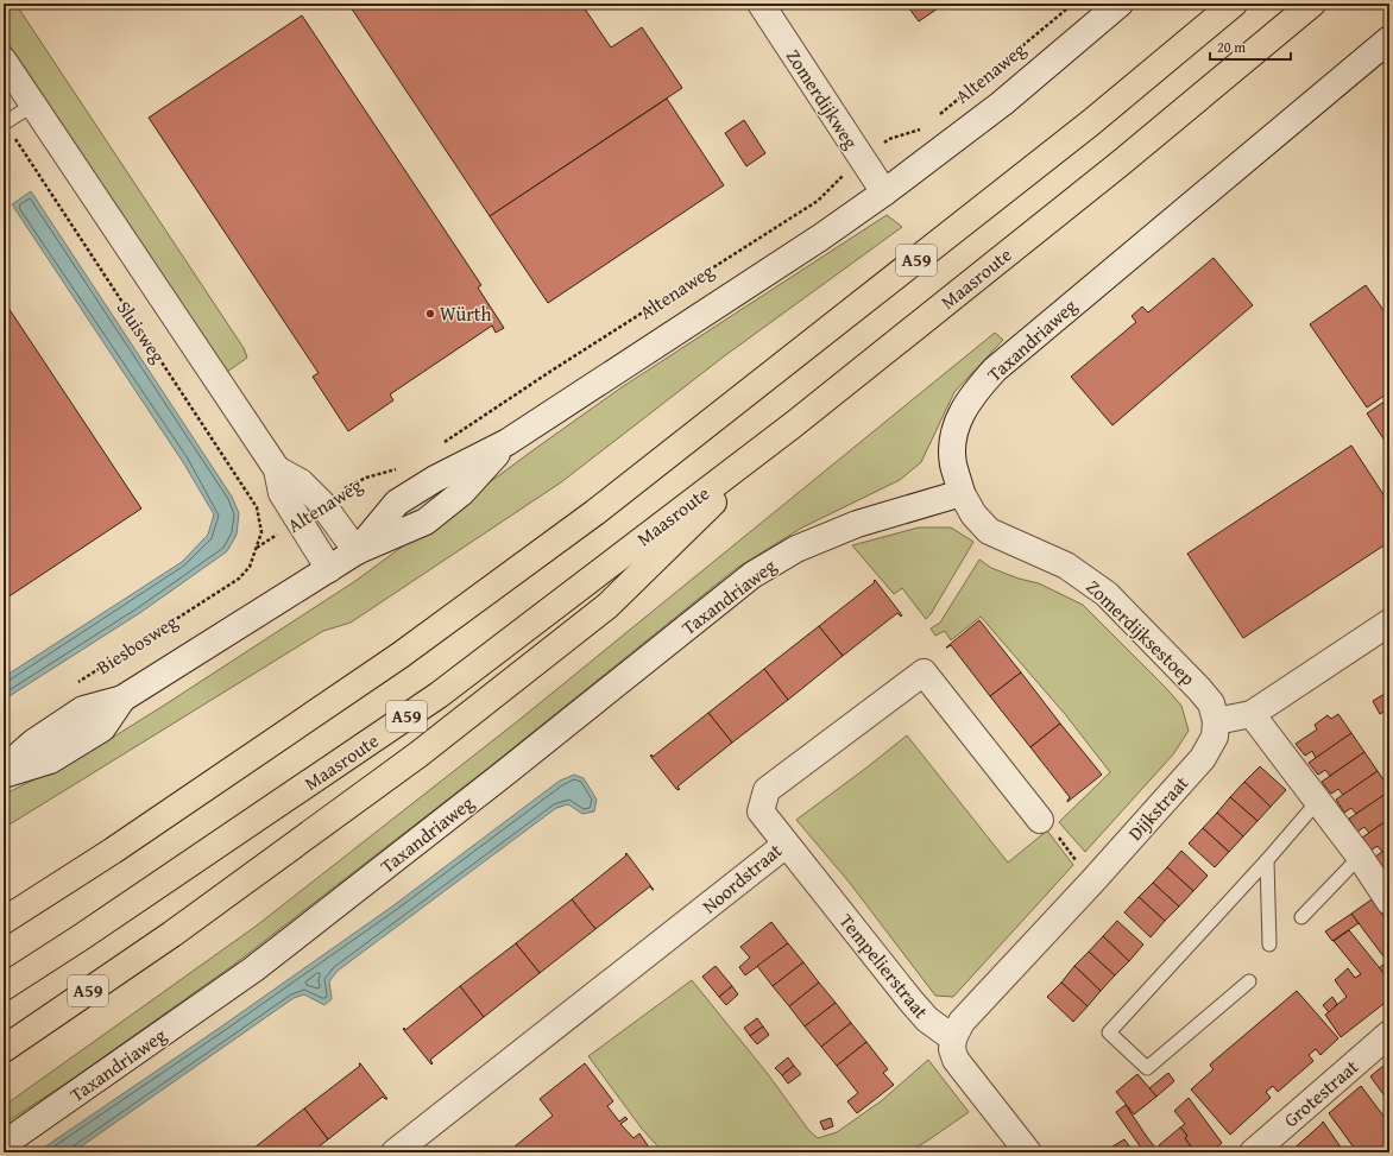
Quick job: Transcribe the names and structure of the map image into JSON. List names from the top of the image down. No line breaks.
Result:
{"streets":{"highway":["A59","Maasroute"],"street":["Altenaweg","Zomerdijkweg","Sluisweg","Taxandriaweg","Zomerdijksestoep","Biesbosweg","Dijkstraat","Noordstraat","Tempelierstraat","Grotestraat"]},"crossings":[["Altenaweg","Zomerdijkweg"],["Altenaweg","Sluisweg"],["Altenaweg","Biesbosweg"],["A59","Maasroute"],["Sluisweg","Biesbosweg"],["Taxandriaweg","Zomerdijksestoep"],["Zomerdijksestoep","Dijkstraat"],["Dijkstraat","Tempelierstraat"],["Noordstraat","Tempelierstraat"]],"places":["Würth"],"scale_bar":"20 m"}
